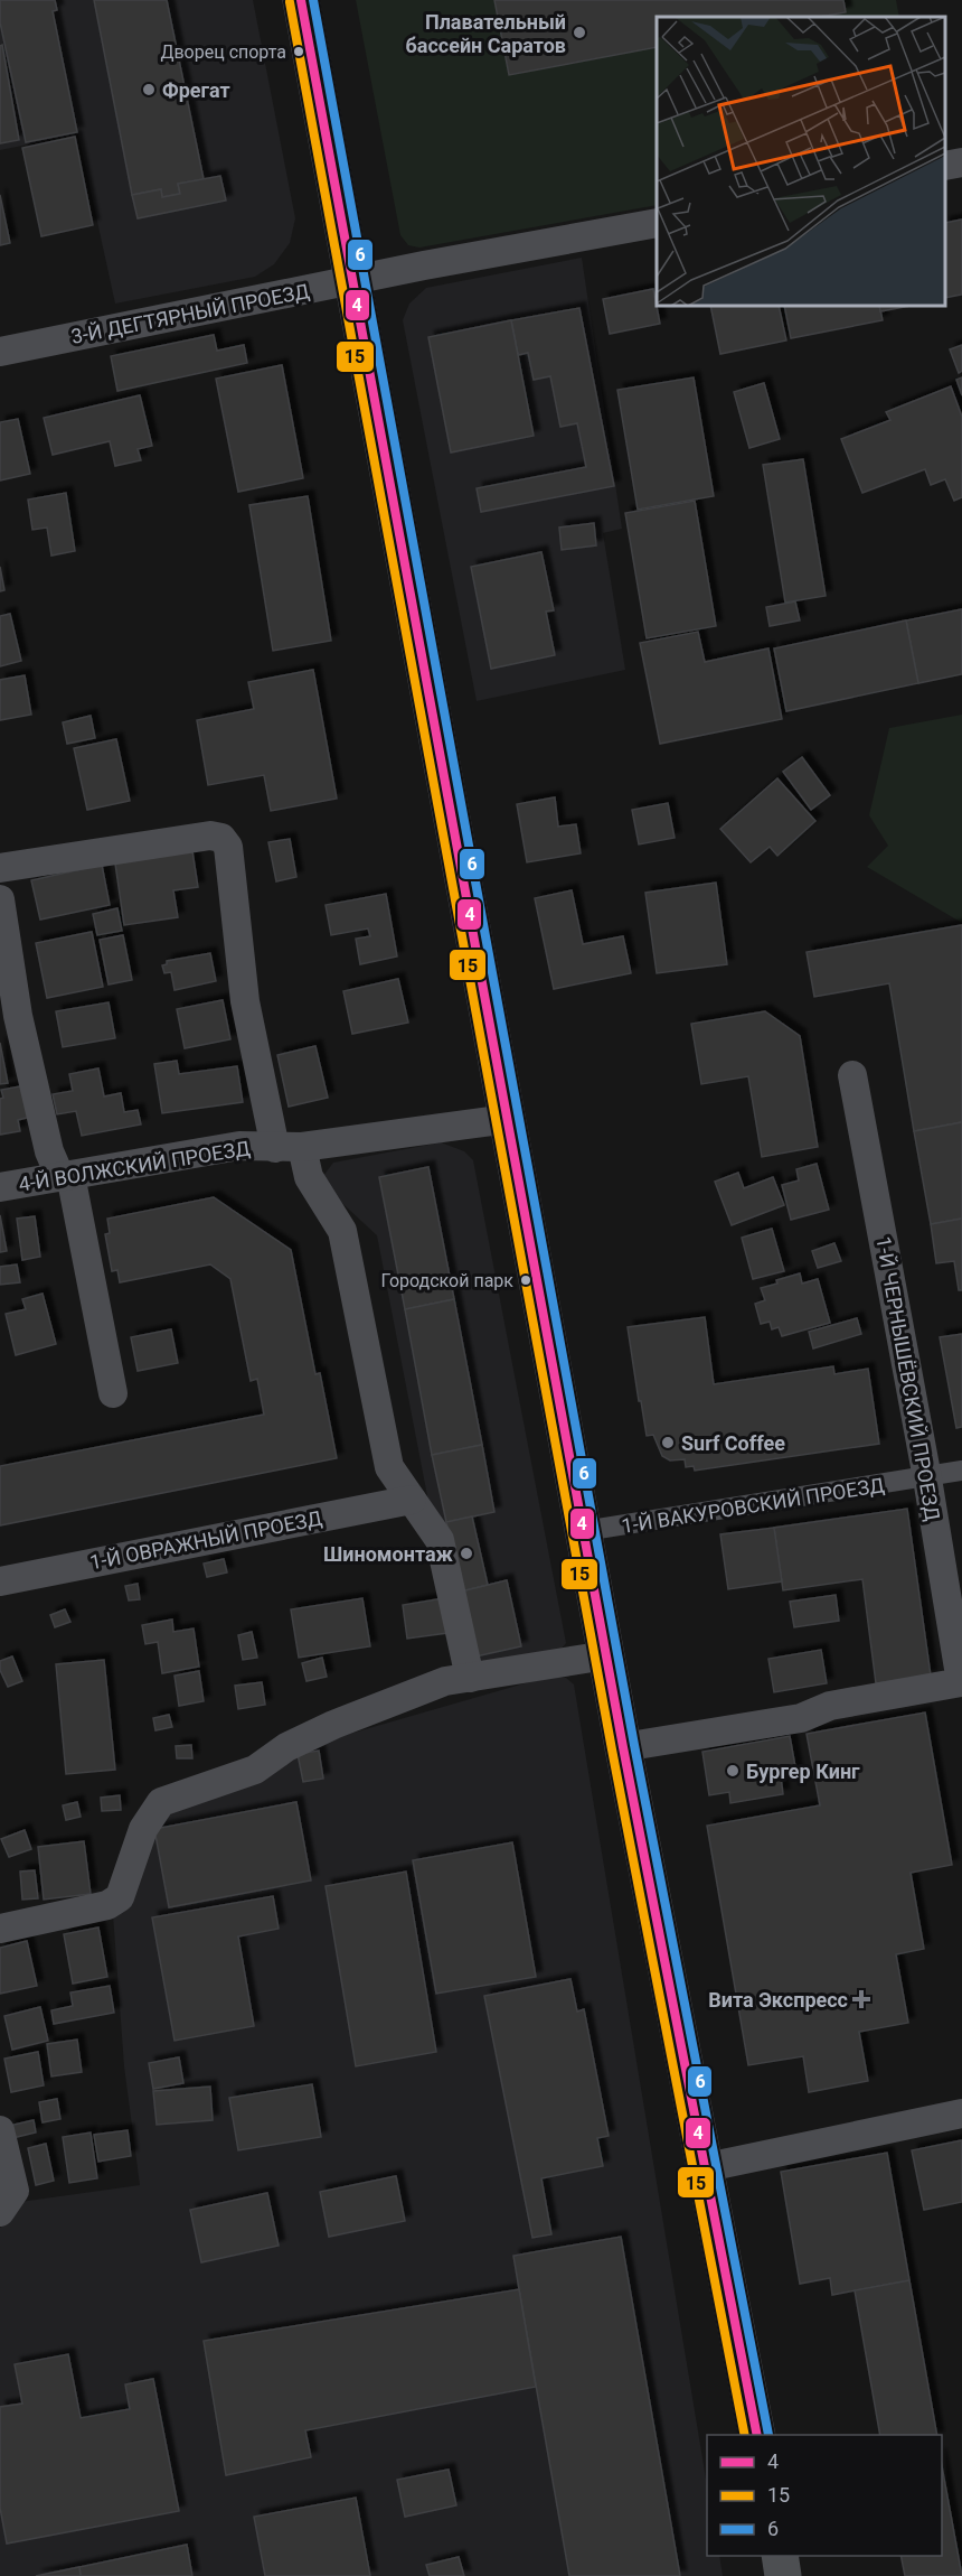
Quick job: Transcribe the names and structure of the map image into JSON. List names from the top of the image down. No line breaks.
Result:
{"streets":{"street":["3-Й ДЕГТЯРНЫЙ ПРОЕЗД","4-Й ВОЛЖСКИЙ ПРОЕЗД","1-Й ЧЕРНЫШЁВСКИЙ ПРОЕЗД","1-Й ВАКУРОВСКИЙ ПРОЕЗД","1-Й ОВРАЖНЫЙ ПРОЕЗД"]},"crossings":[["1-Й ЧЕРНЫШЁВСКИЙ ПРОЕЗД","1-Й ВАКУРОВСКИЙ ПРОЕЗД"]],"places":{"other":["Плавательный бассейн Саратов","Дворец спорта","Фрегат","Городской парк","Surf Coffee","Шиномонтаж","Бургер Кинг"],"health":["Вита Экспресс"]},"lines":["transit line 4","transit line 6","transit line 15"],"legend":["4","15","6"]}
